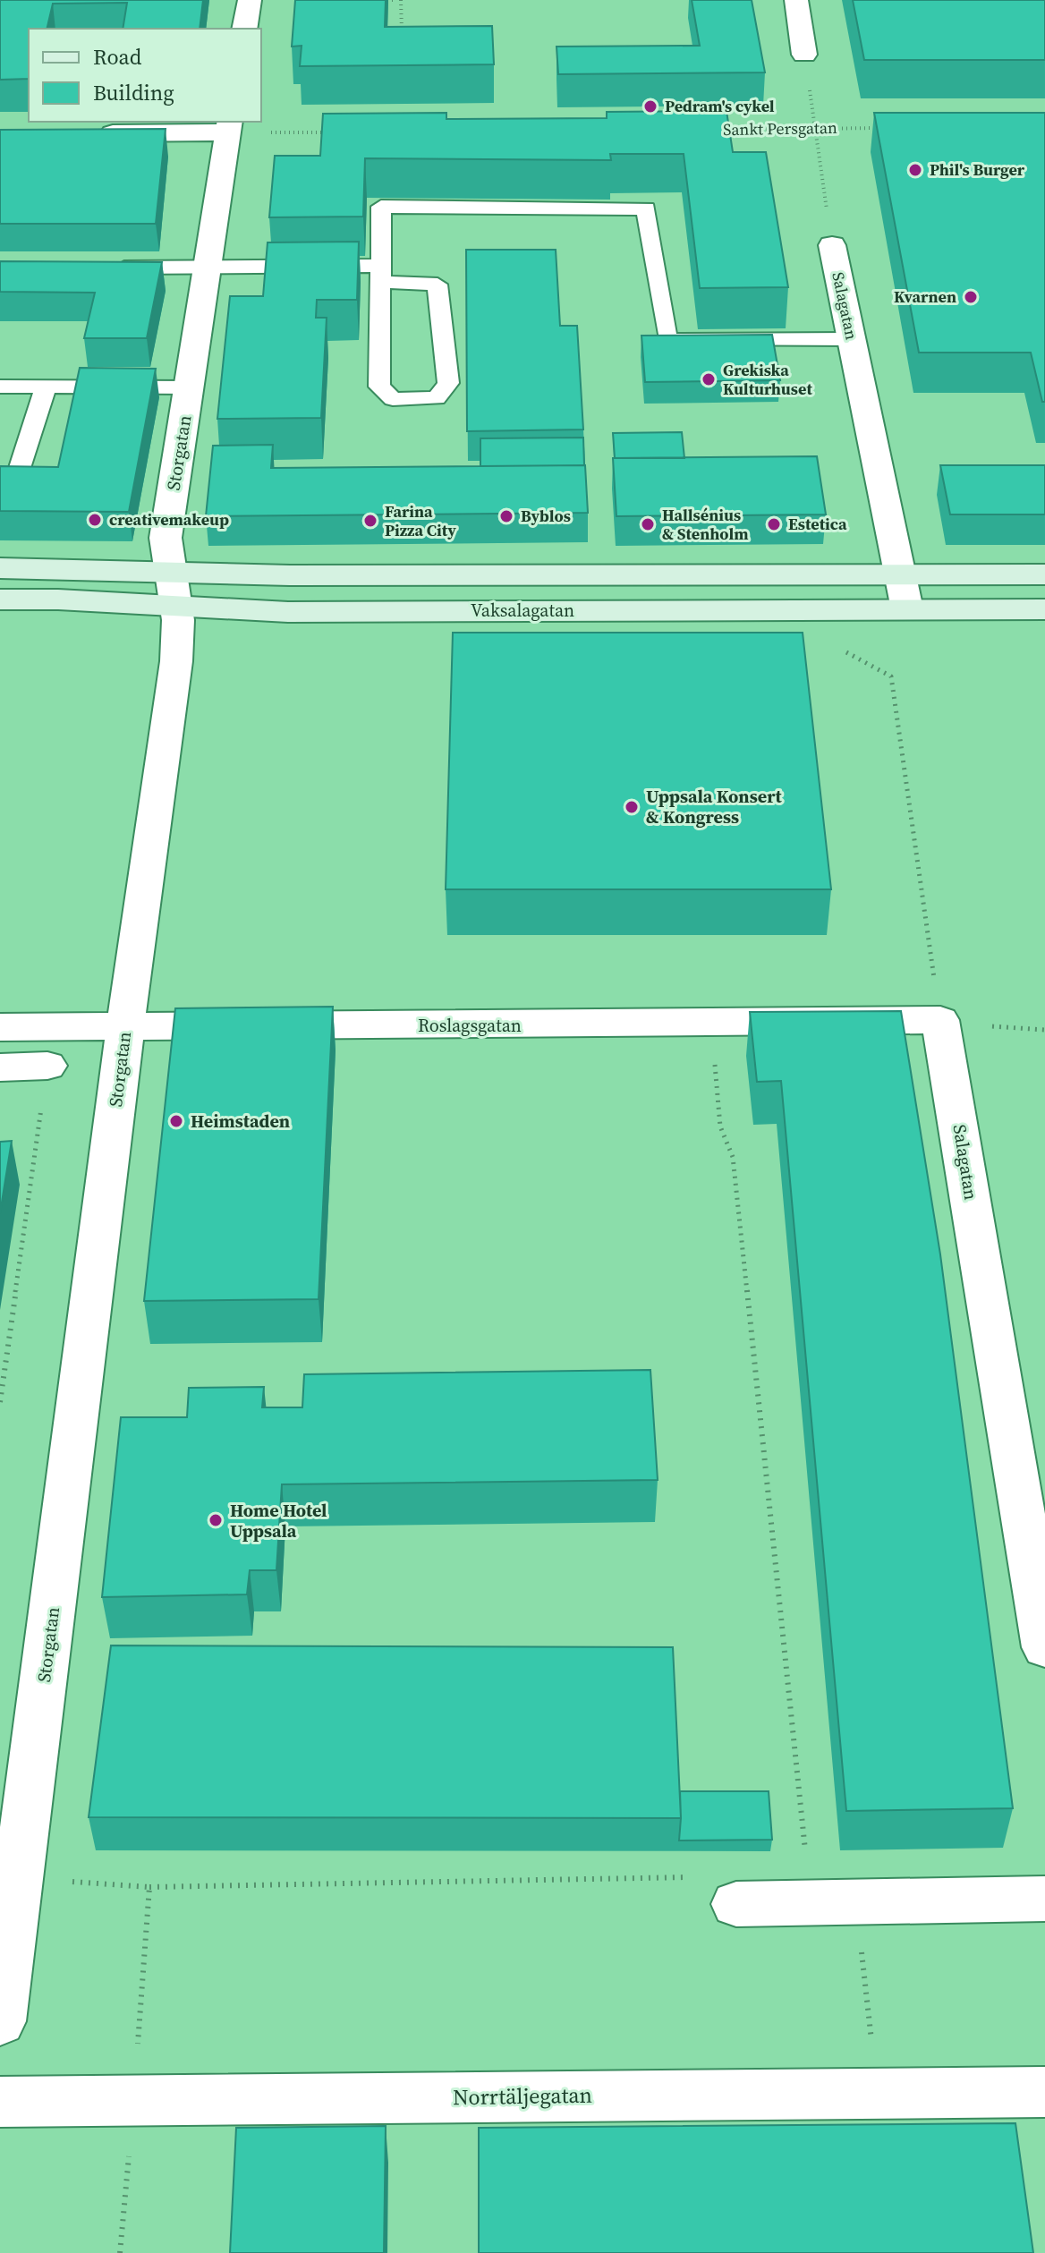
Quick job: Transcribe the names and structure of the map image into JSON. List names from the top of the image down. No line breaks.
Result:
{"streets":{"main road":["Vaksalagatan"],"street":["Salagatan","Storgatan","Roslagsgatan","Norrtäljegatan"],"path":["Sankt Persgatan"]},"crossings":[["Salagatan","Vaksalagatan"],["Salagatan","Roslagsgatan"],["Storgatan","Vaksalagatan"],["Storgatan","Roslagsgatan"]],"places":["Pedram's cykel","Phil's Burger","Kvarnen","Grekiska Kulturhuset","Byblos","creativemakeup","Farina Pizza City","Hallsénius & Stenholm","Estetica","Uppsala Konsert & Kongress","Heimstaden","Home Hotel Uppsala"],"legend":["Road","Building"]}
